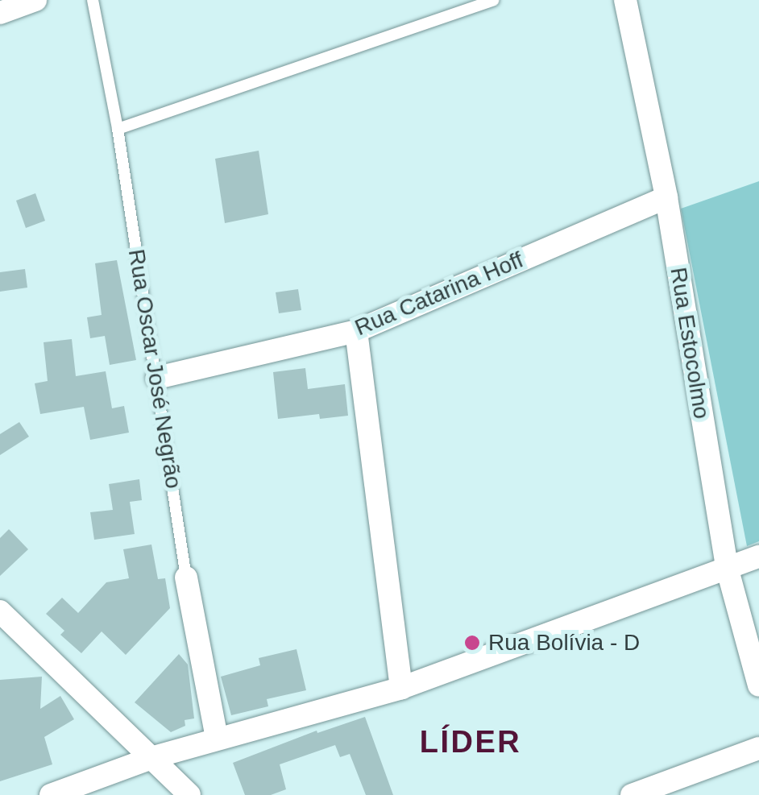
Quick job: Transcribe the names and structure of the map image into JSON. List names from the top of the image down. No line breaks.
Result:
{"streets":{"street":["Rua Catarina Hoff","Rua Estocolmo","Rua Oscar José Negrão"]},"crossings":[["Rua Catarina Hoff","Rua Estocolmo"],["Rua Catarina Hoff","Rua Oscar José Negrão"]],"districts":["LÍDER"],"places":["Rua Bolívia - D"]}
